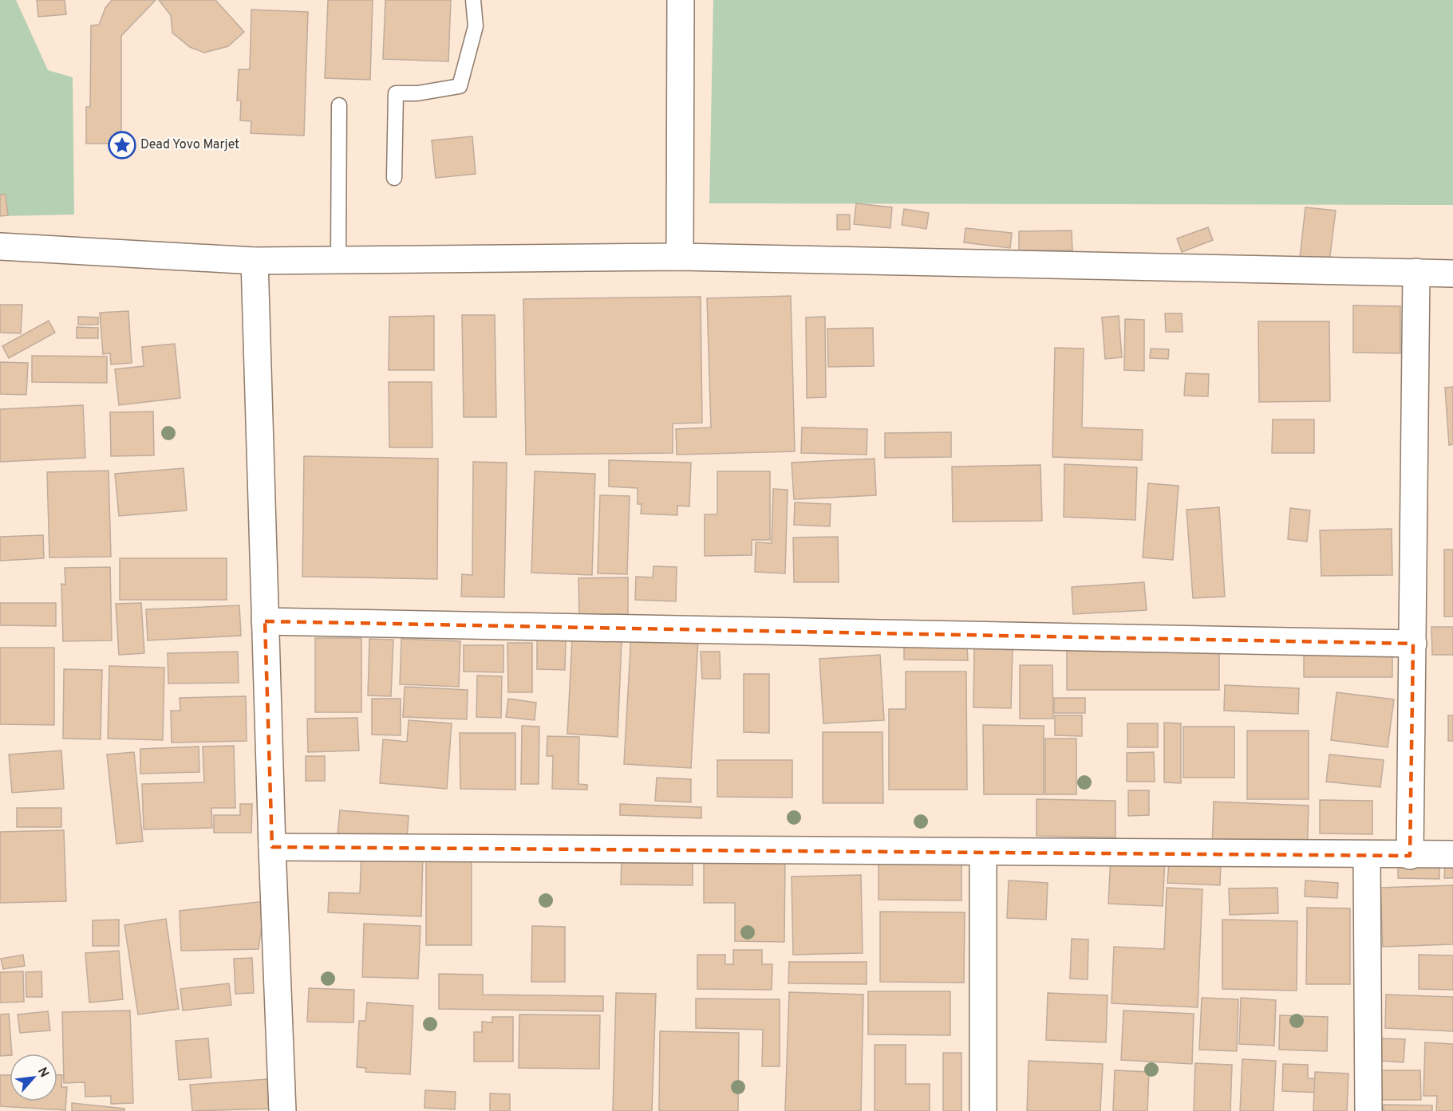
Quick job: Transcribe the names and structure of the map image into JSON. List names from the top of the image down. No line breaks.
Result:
{"places":{"place":["Dead Yovo Marjet"]},"north":"top right"}
